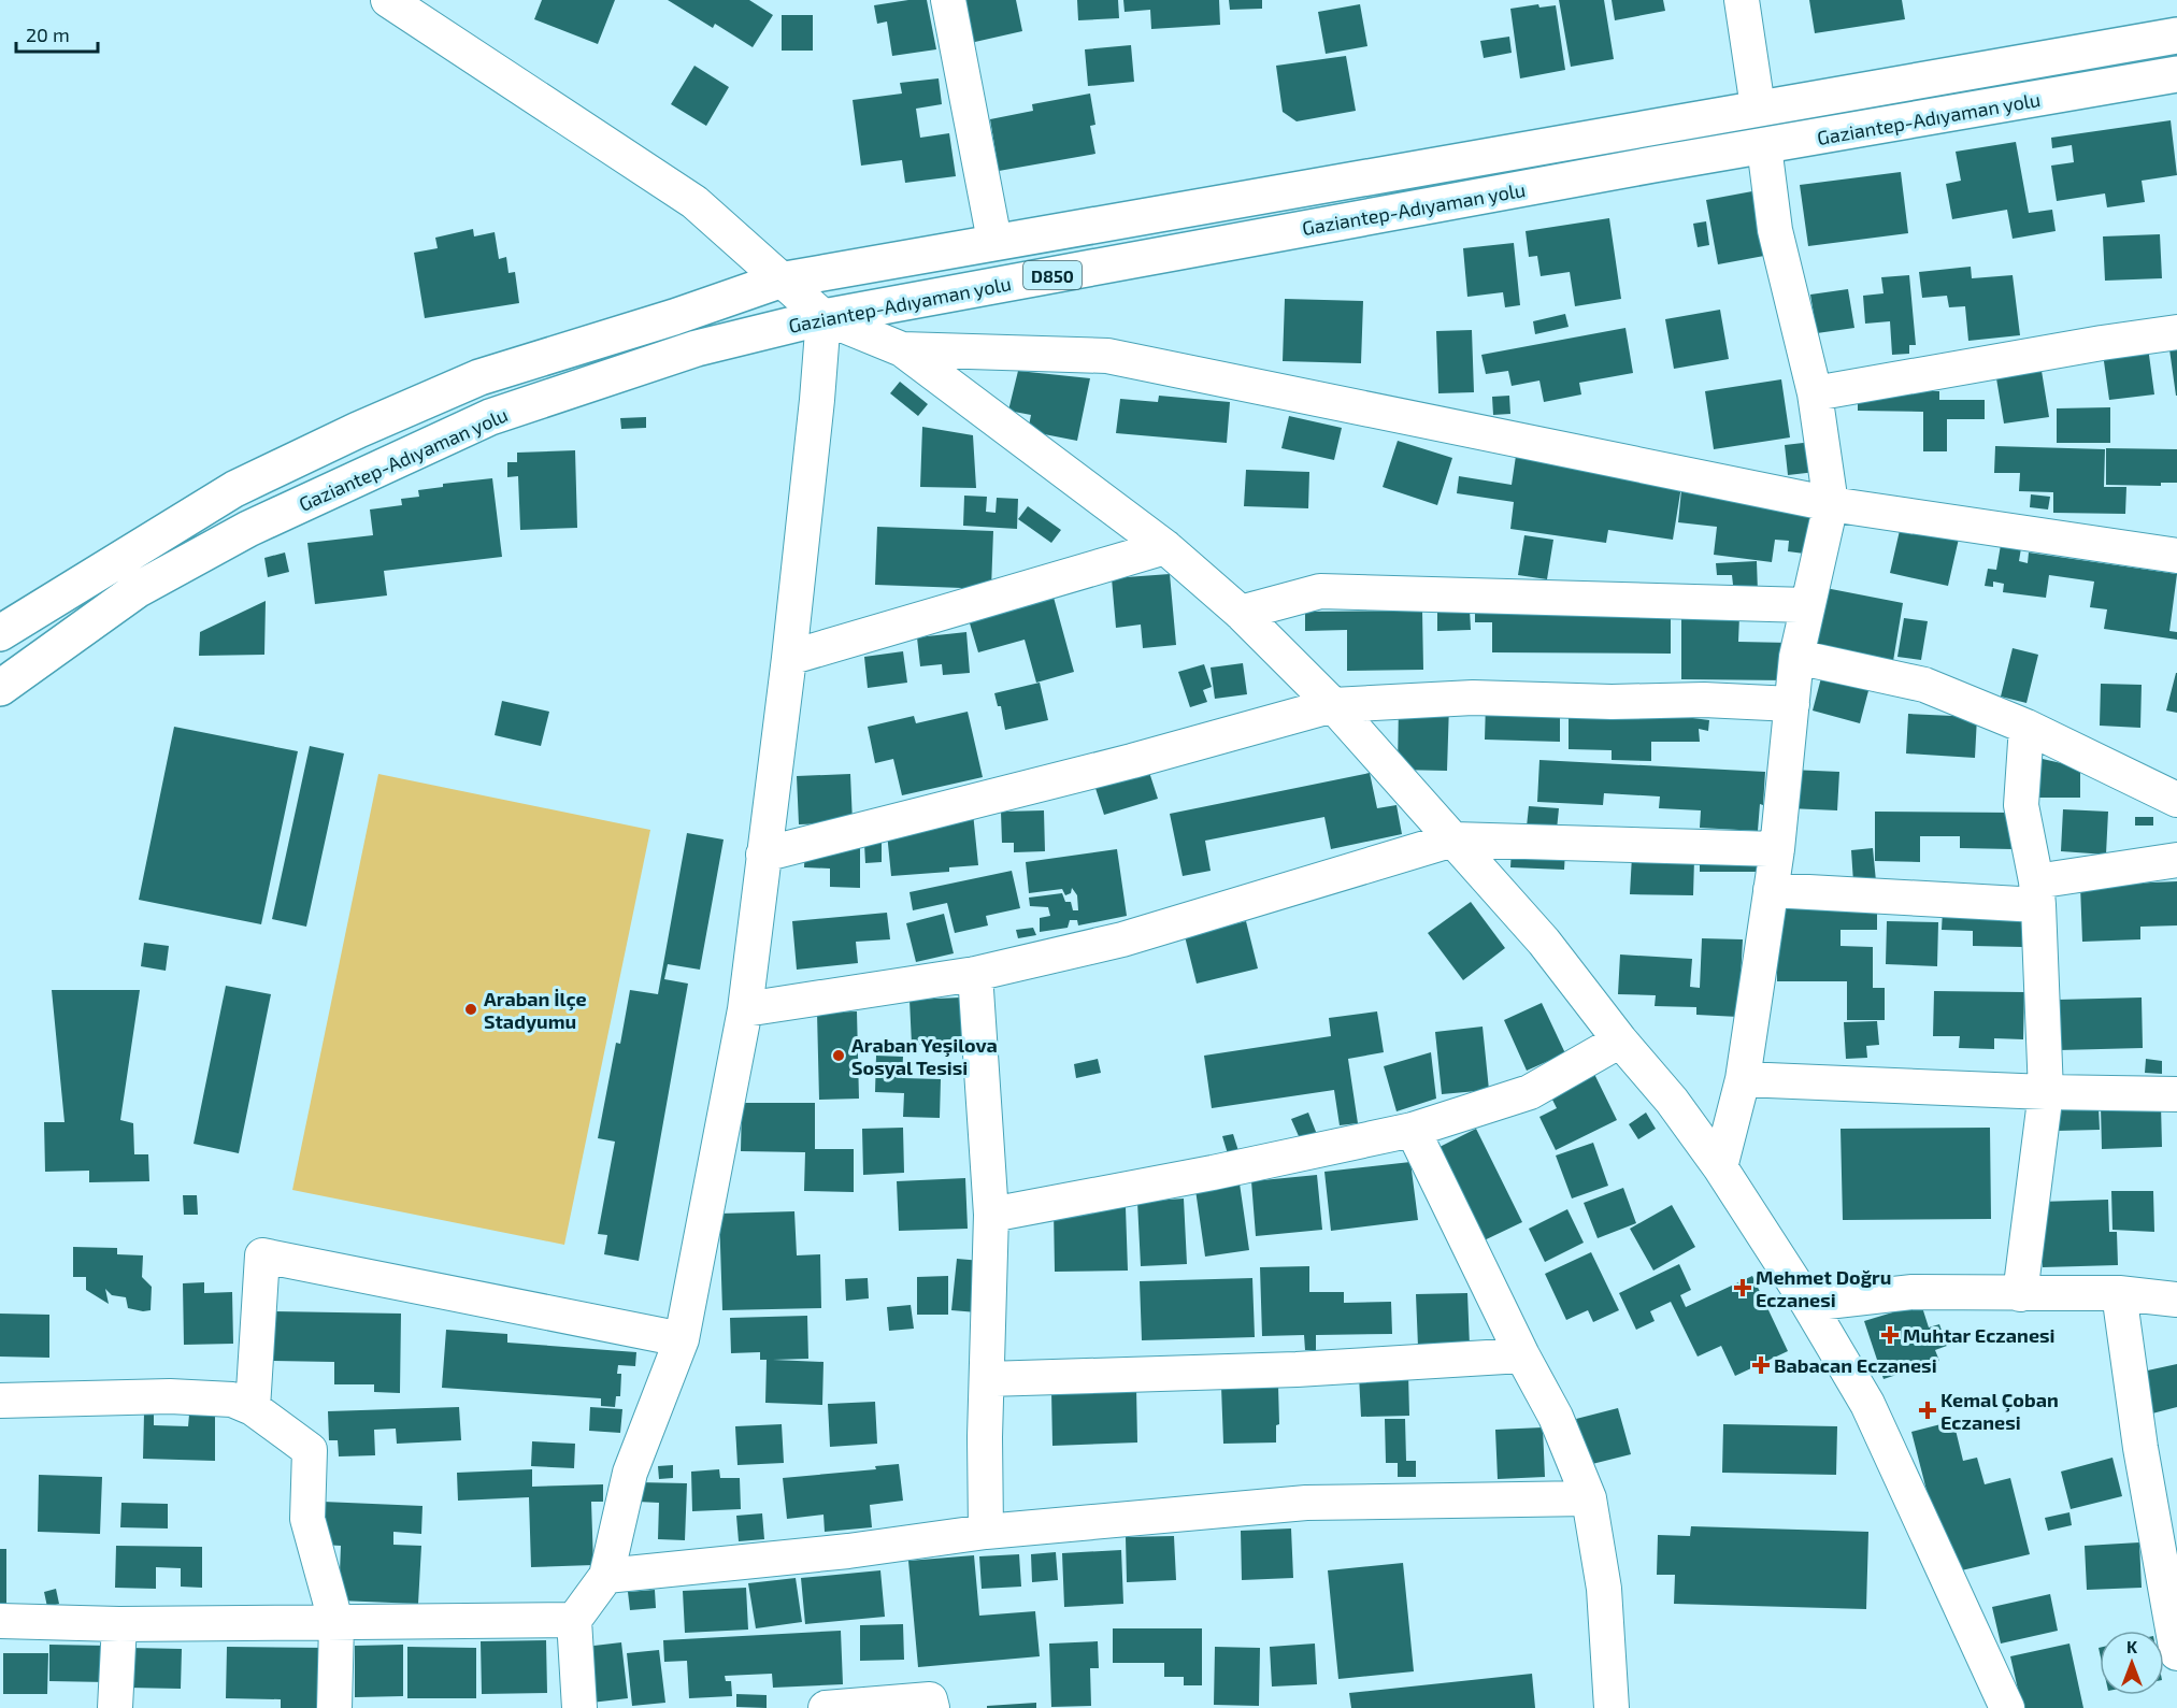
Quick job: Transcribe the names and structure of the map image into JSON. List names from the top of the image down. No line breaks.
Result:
{"streets":{"highway":["Gaziantep-Adıyaman yolu","D850"]},"places":{"other":["Araban İlçe Stadyumu","Araban Yeşilova Sosyal Tesisi"],"health":["Mehmet Doğru Eczanesi","Muhtar Eczanesi","Babacan Eczanesi","Kemal Çoban Eczanesi"]},"scale_bar":"20 m","north":"top"}
